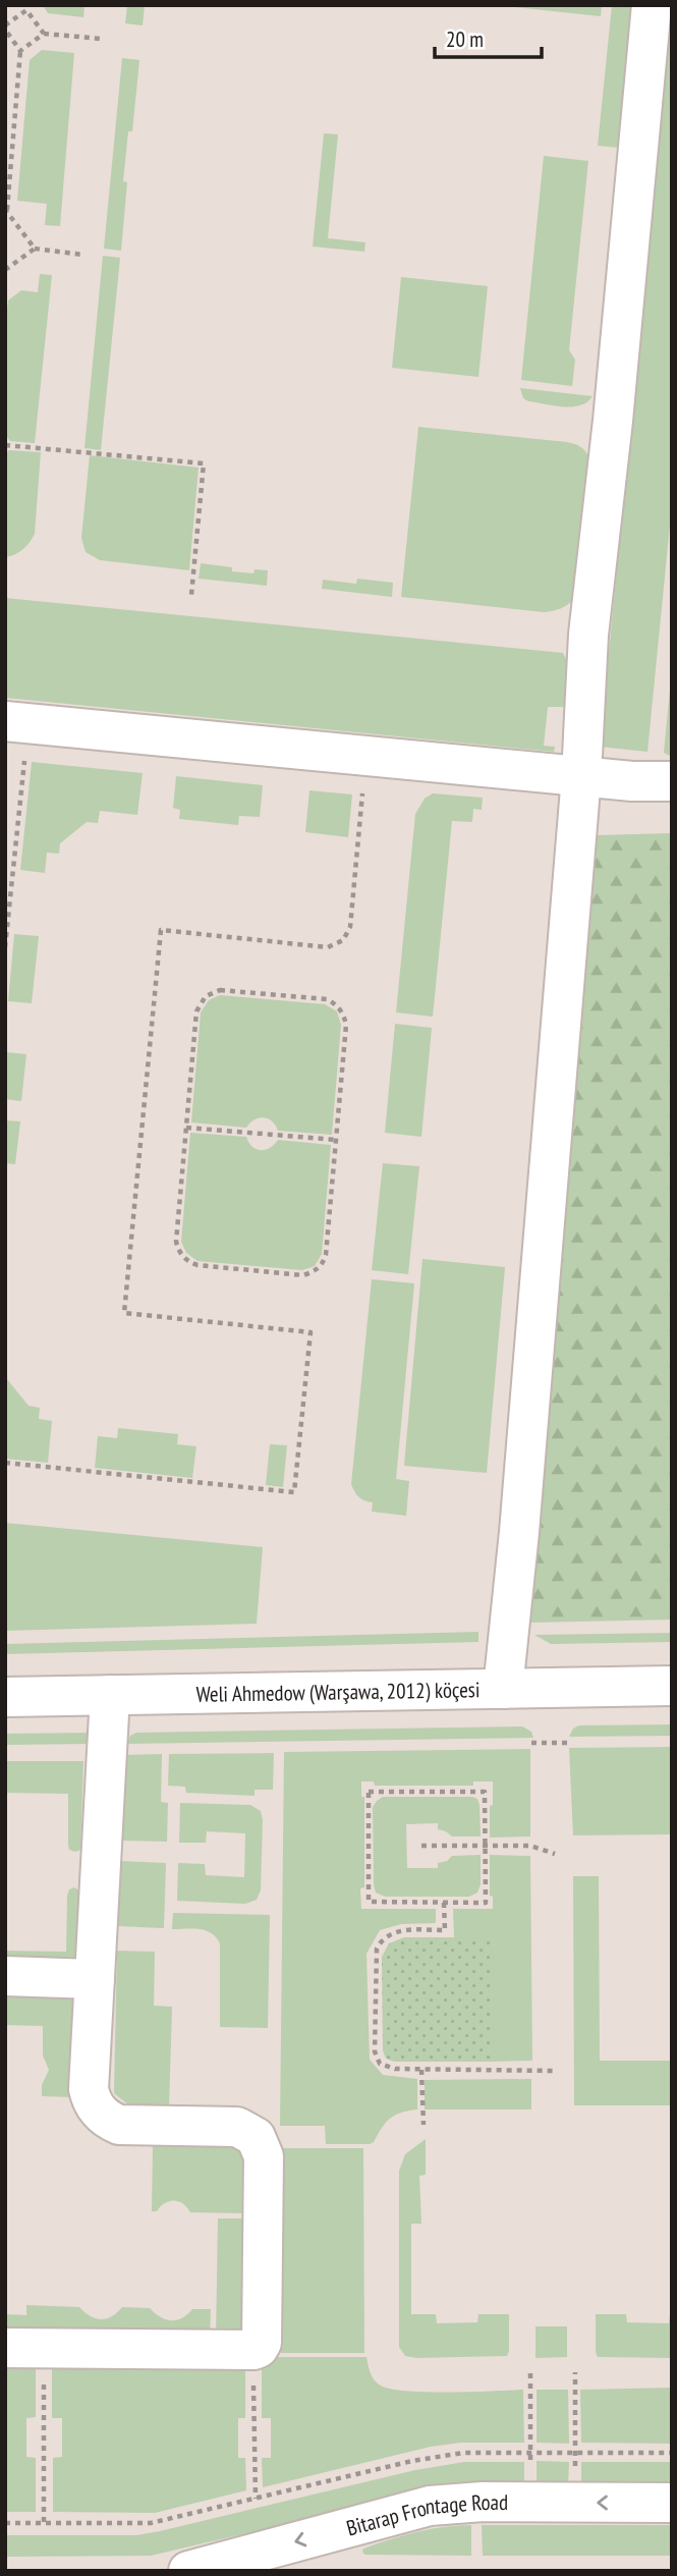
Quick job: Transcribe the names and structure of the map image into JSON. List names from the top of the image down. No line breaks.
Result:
{"streets":{"street":["Weli Ahmedow (Warşawa, 2012) köçesi","Bitarap Frontage Road"]},"one_way":["Bitarap Frontage Road"],"scale_bar":"20 m"}
